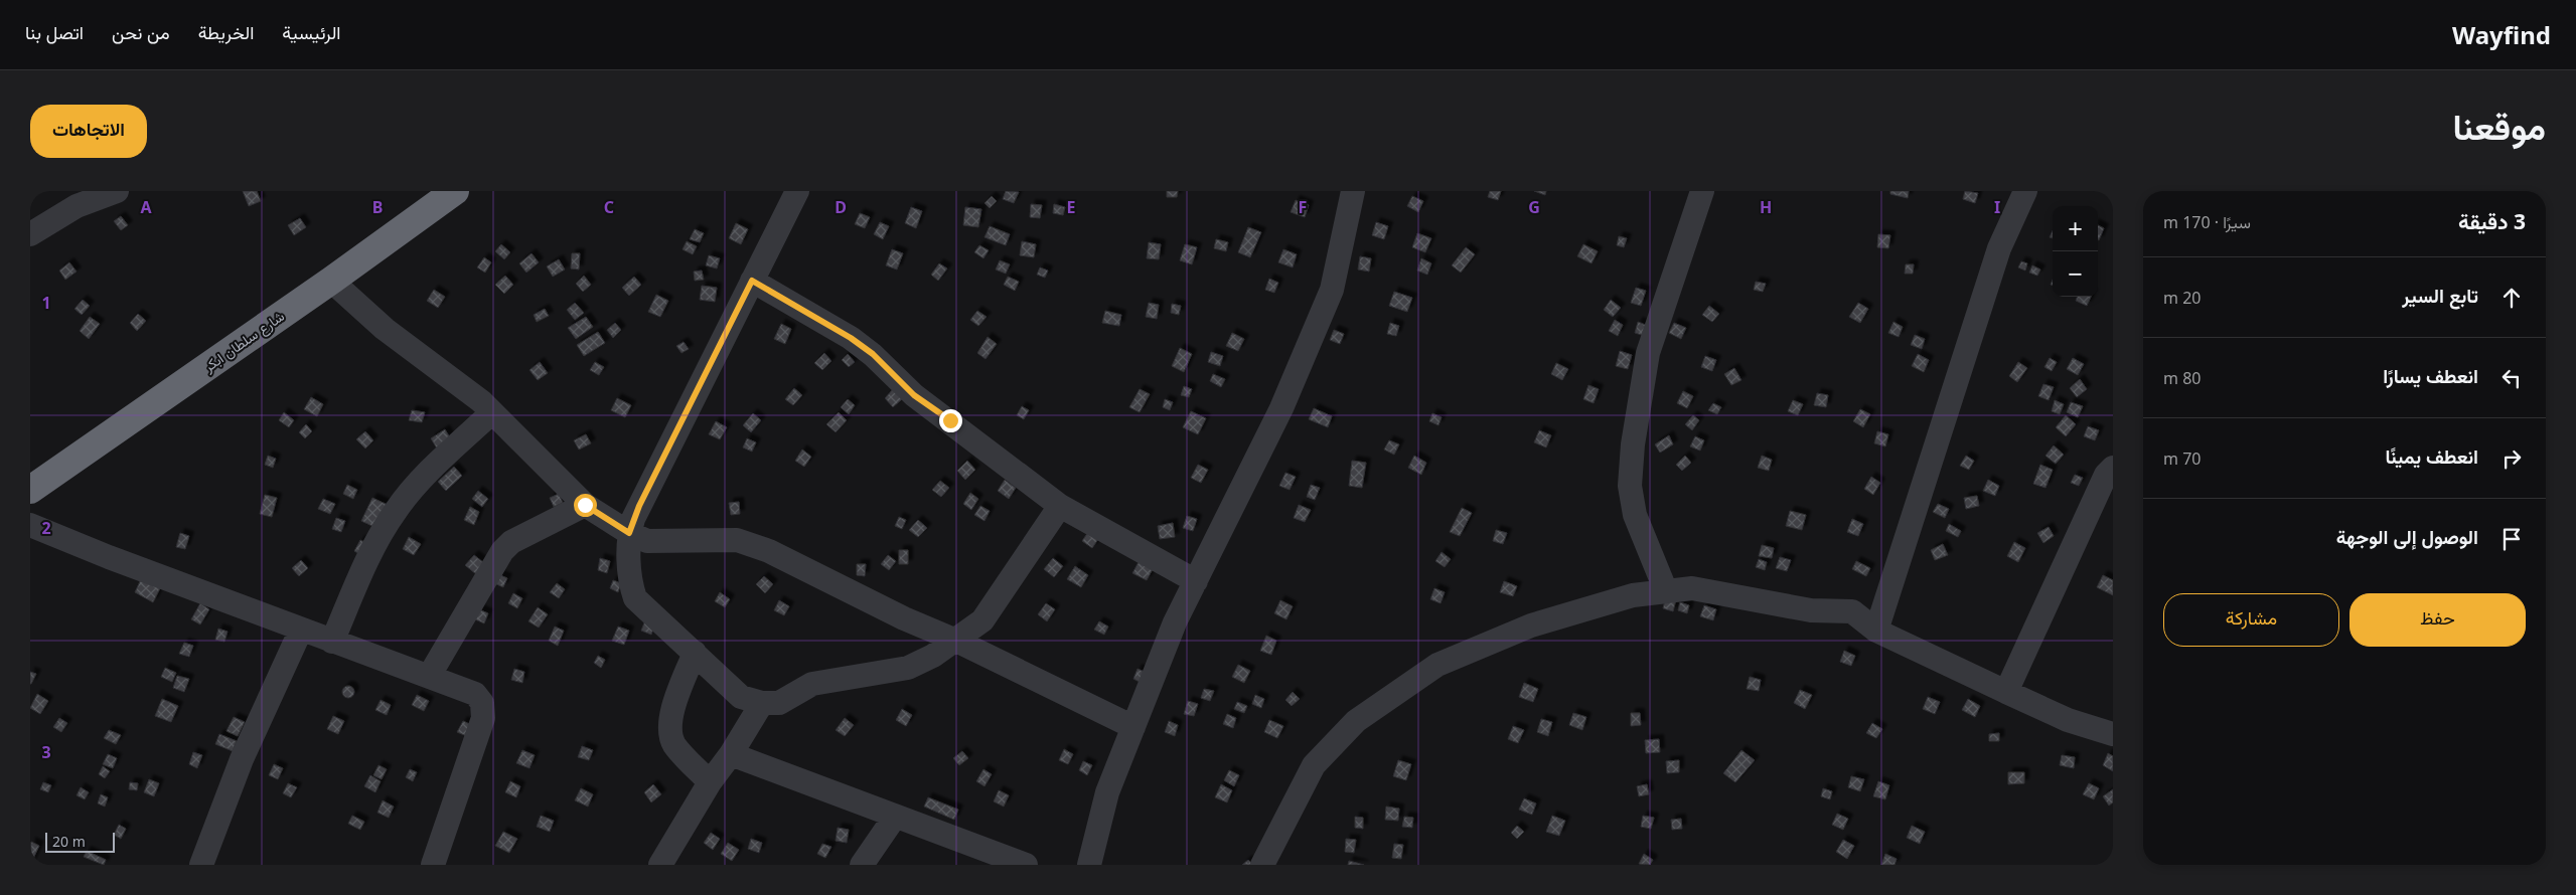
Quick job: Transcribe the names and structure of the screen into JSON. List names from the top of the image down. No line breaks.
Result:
{"streets":{"highway":["شارع سلطان ابكر"]},"scale_bar":"20 m","page":{"header":"Wayfind","nav":["الرئيسية","الخريطة","من نحن","اتصل بنا"],"title":"موقعنا","buttons":["الاتجاهات",["حفظ","مشاركة"]],"heading":["3 دقيقة","سيرًا · 170 m"],"map_buttons":["+","−"],"list":[["تابع السير","20 m"],["انعطف يسارًا","80 m"],["انعطف يمينًا","70 m"],"الوصول إلى الوجهة"],"scale":"20 m"},"grid":{"columns":["A","B","C","D","E","F","G","H","I"],"rows":["1","2","3"]}}
